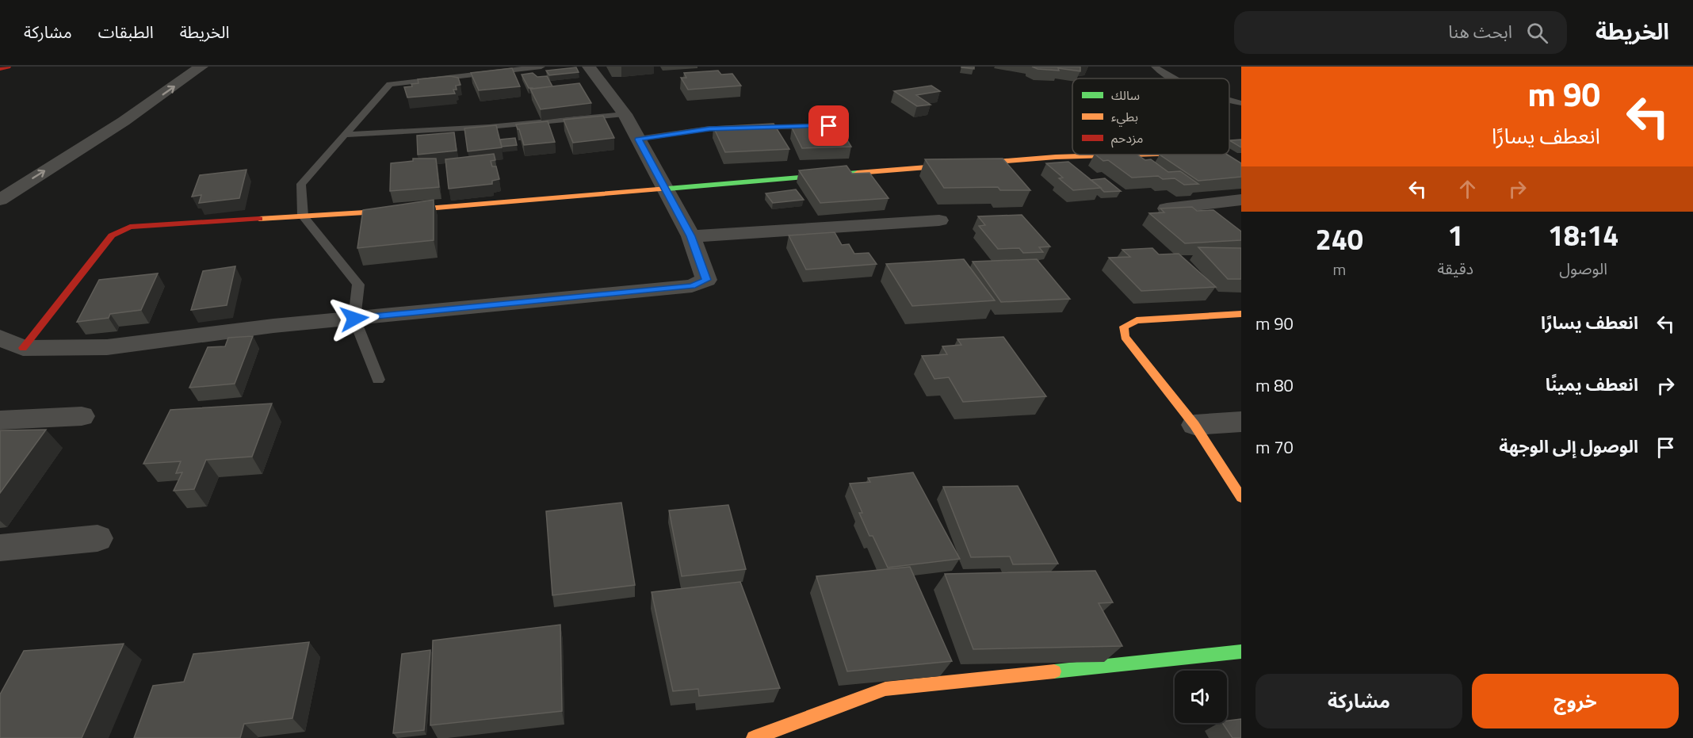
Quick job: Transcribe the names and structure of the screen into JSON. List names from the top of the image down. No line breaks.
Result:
{"legend":["سالك","بطيء","مزدحم"],"page":{"header":"الخريطة","search":"ابحث هنا","nav":["الخريطة","الطبقات","مشاركة"],"turn":["90 m","انعطف يسارًا"],"eta":["18:14","الوصول","1","دقيقة","240","m"],"list":[{"name":"انعطف يسارًا","value":"90 m"},{"name":"انعطف يمينًا","value":"80 m"},{"name":"الوصول إلى الوجهة","value":"70 m"}],"buttons":["خروج","مشاركة"]}}
